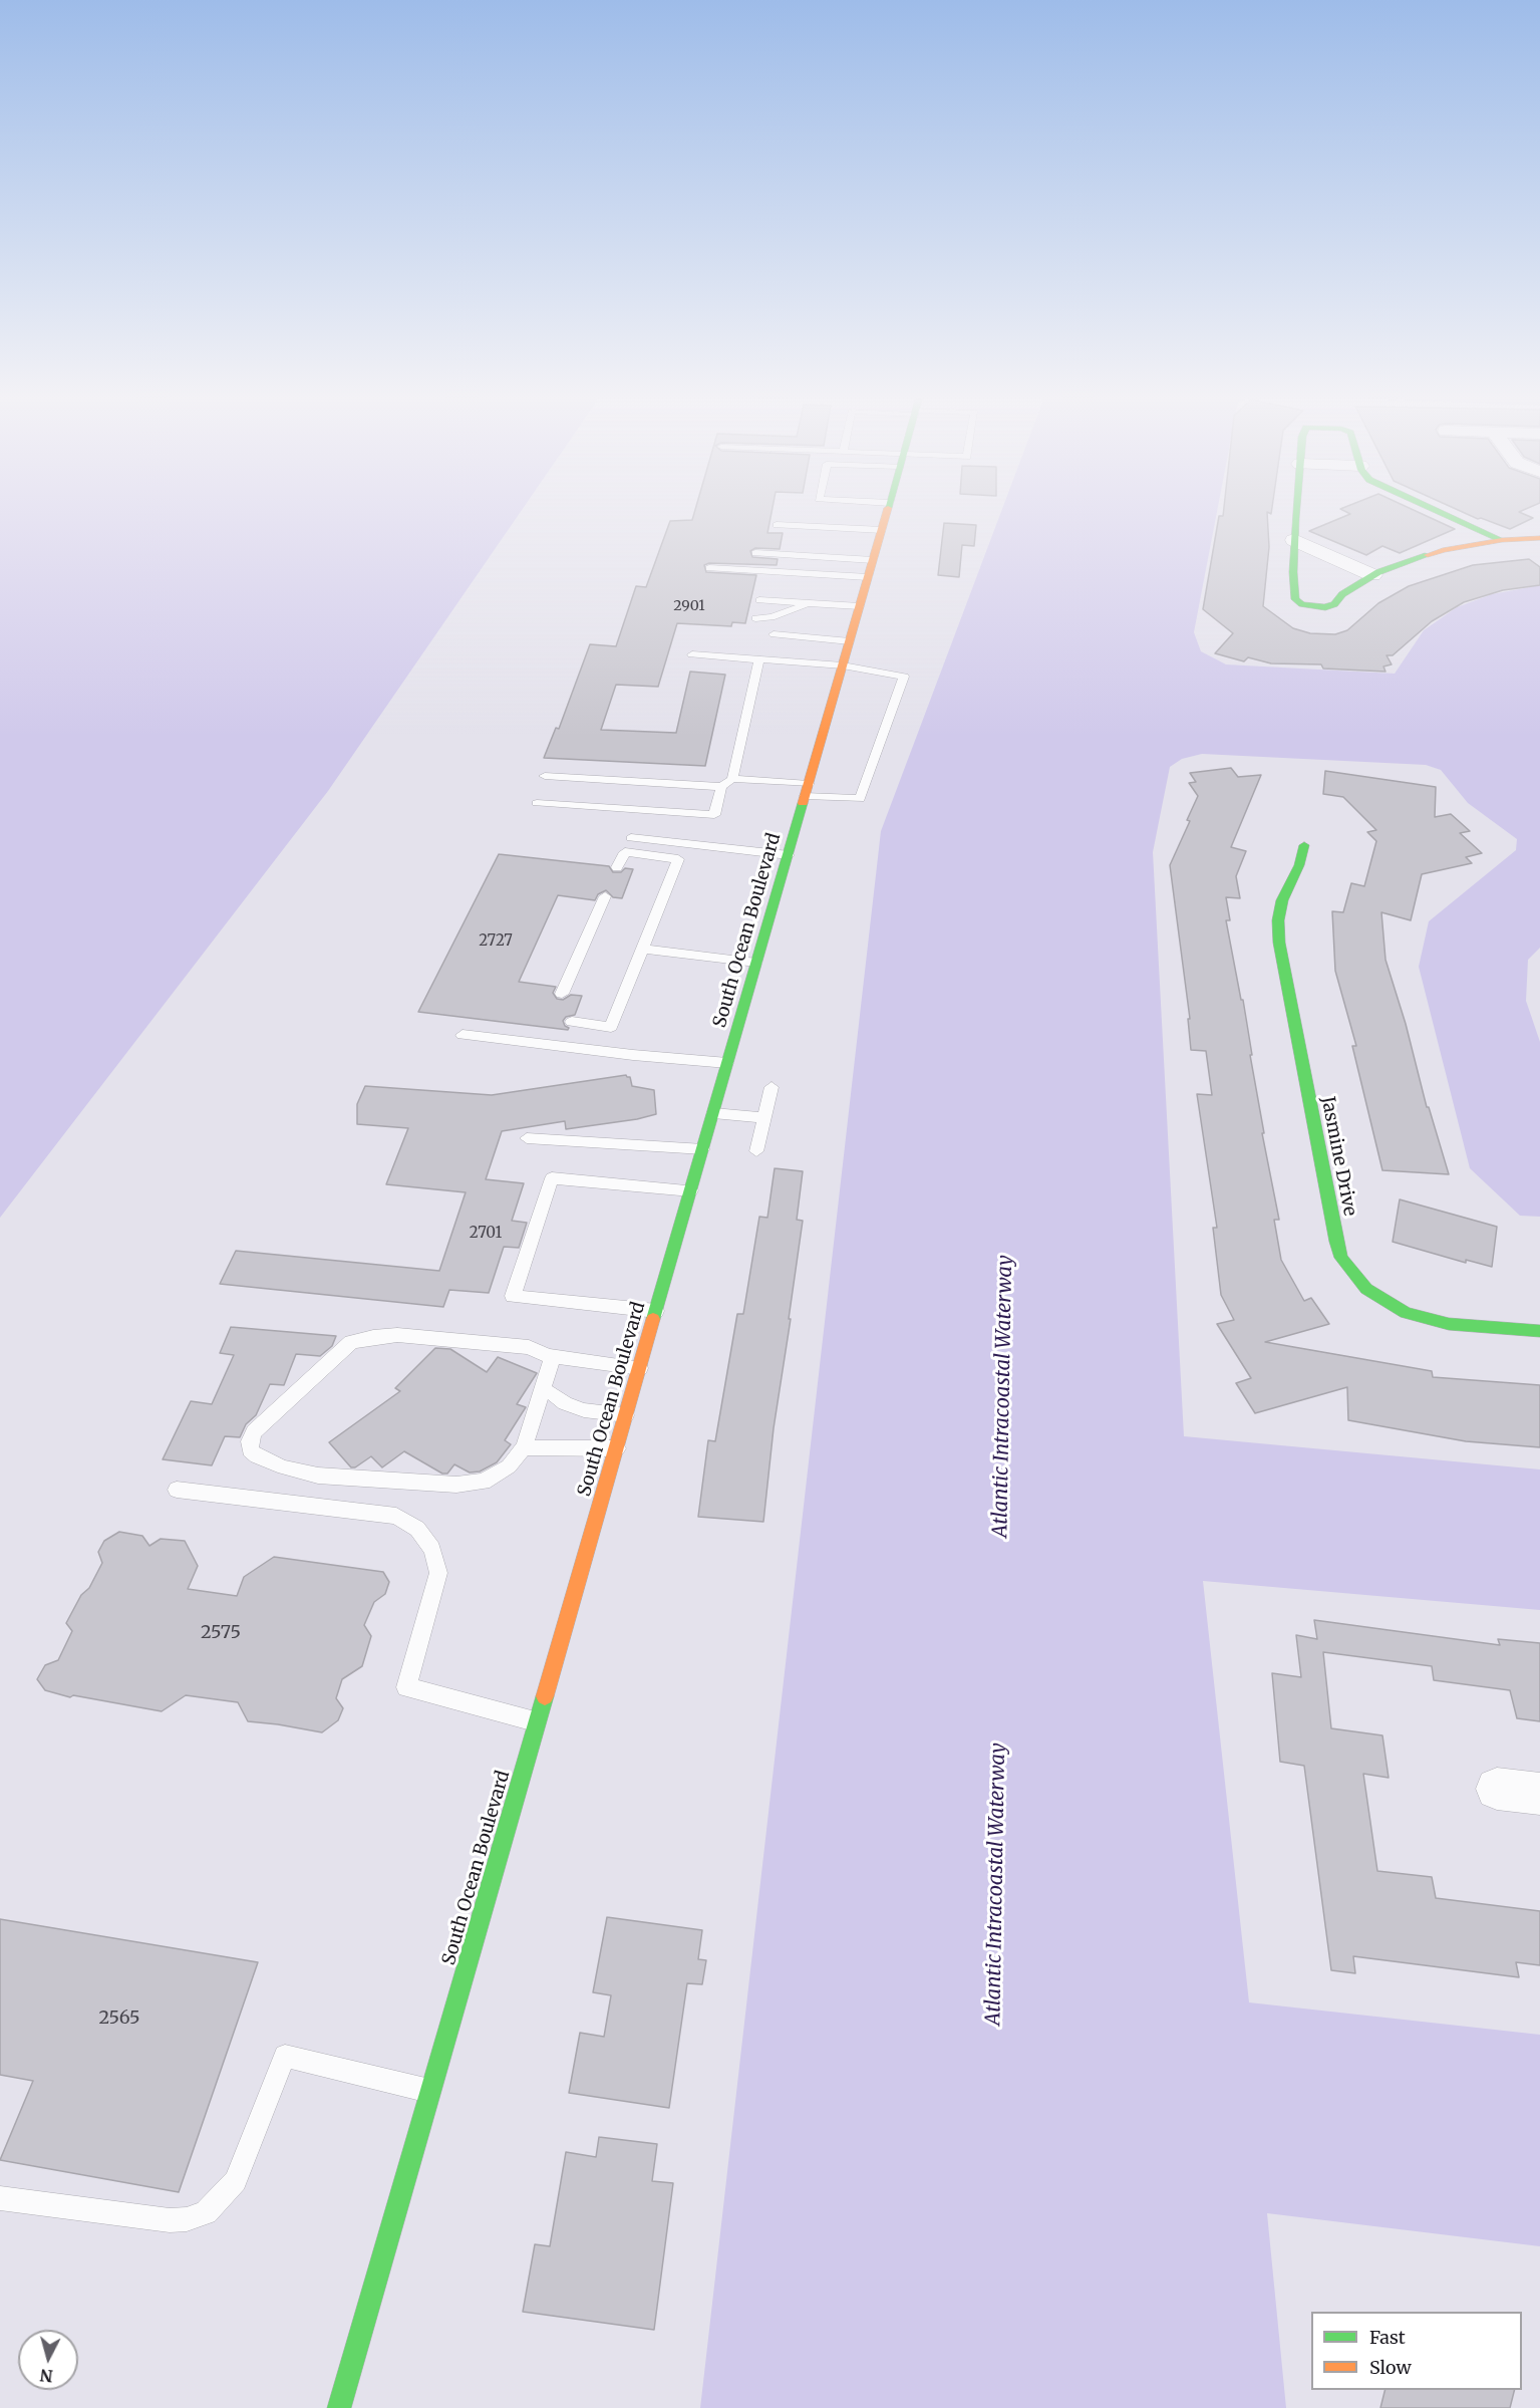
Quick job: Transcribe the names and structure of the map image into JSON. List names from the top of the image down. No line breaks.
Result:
{"streets":{"main road":["South Ocean Boulevard","Jasmine Drive"]},"water":["Atlantic Intracoastal Waterway"],"house_numbers":["2901","2727","2701","2575","2565"],"legend":["Fast","Slow"],"north":"bottom"}
